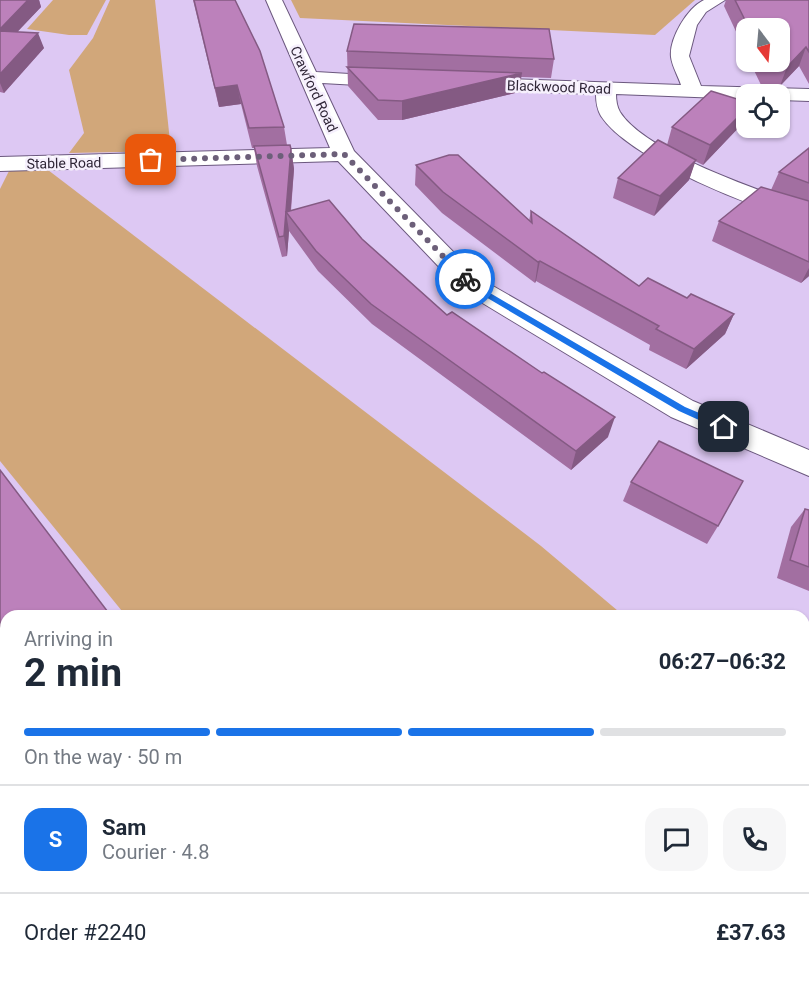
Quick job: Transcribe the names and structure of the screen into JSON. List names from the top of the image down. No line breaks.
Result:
{"streets":{"street":["Blackwood Road","Crawford Road","Stable Road"]},"crossings":[["Crawford Road","Stable Road"]],"north":"bottom","page":{"heading":["2 min","Arriving in","06:27–06:32"],"panel":["Sam","Courier · 4.8","Order #2240","£37.63"],"bar":"On the way · 50 m","round":"S"}}
